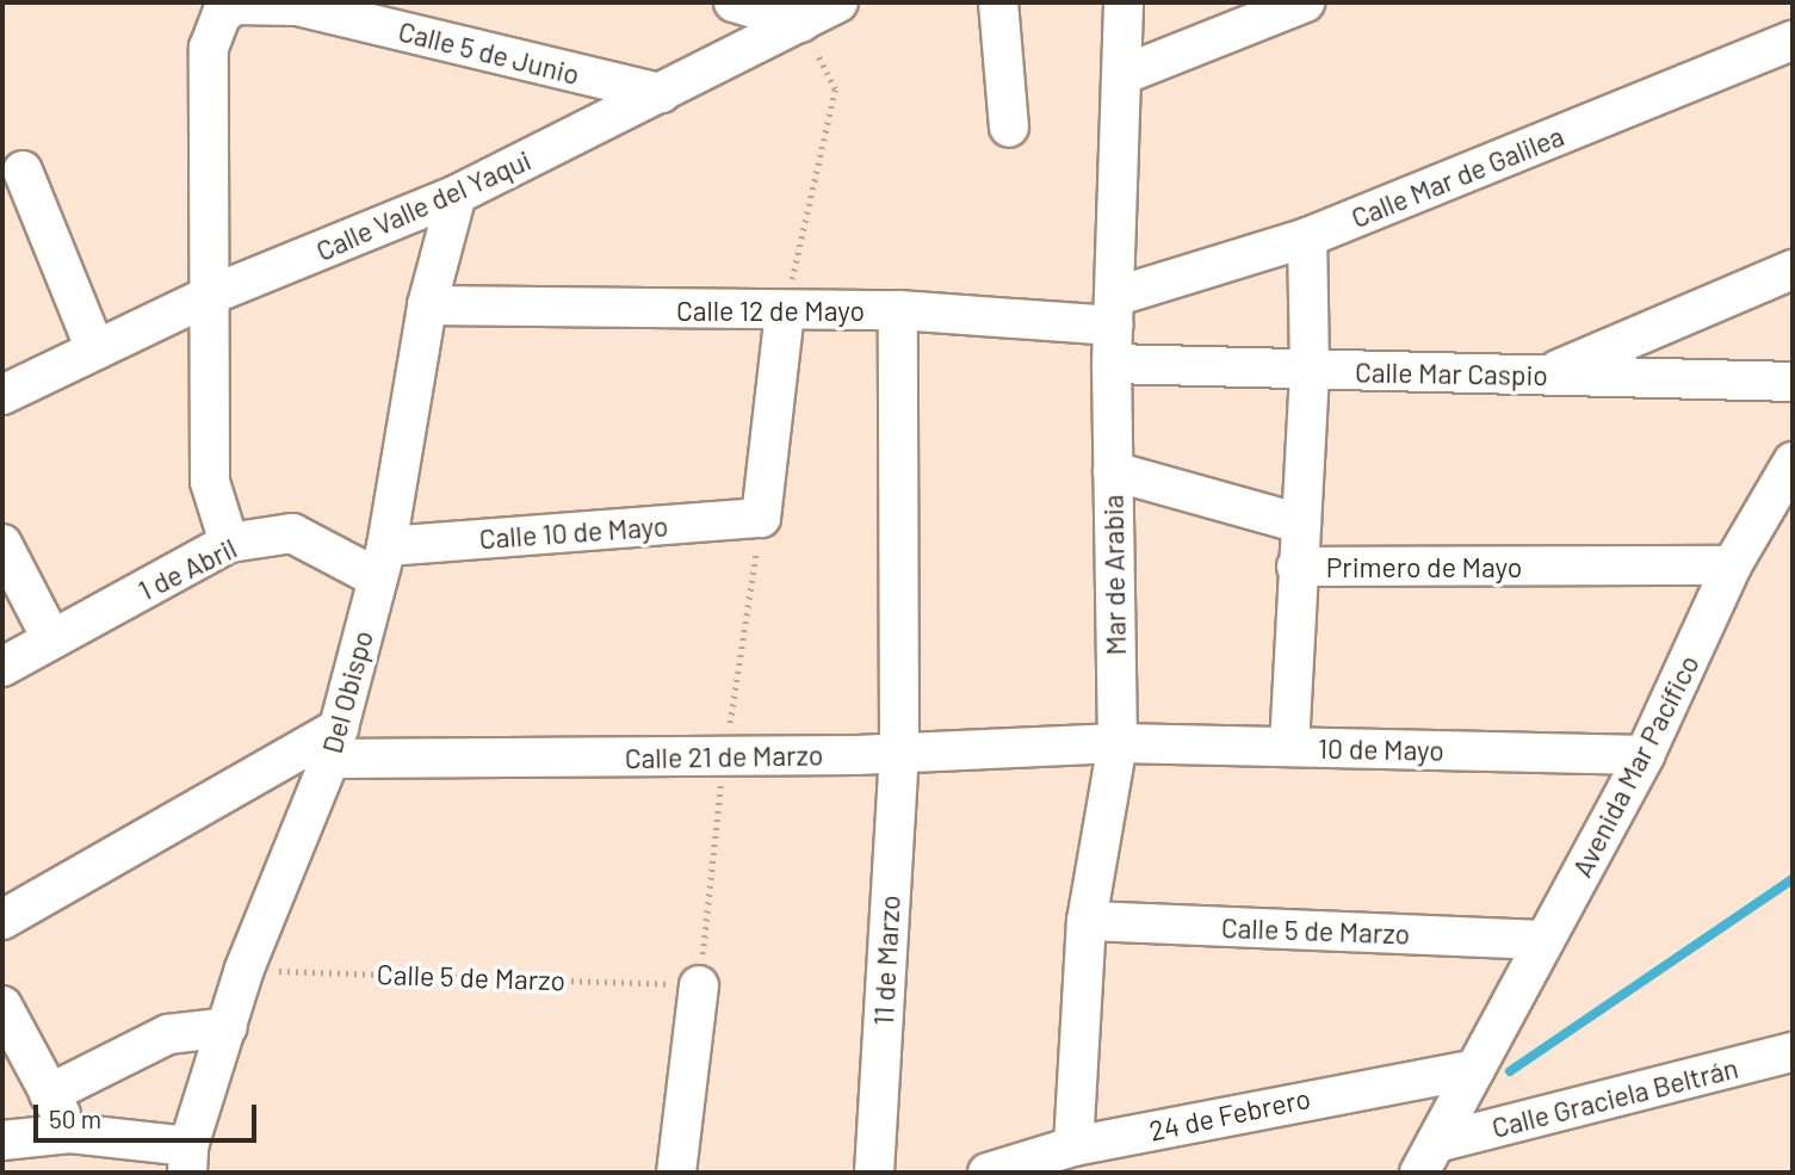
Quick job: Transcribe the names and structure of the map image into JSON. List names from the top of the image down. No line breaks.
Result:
{"streets":{"street":["Calle 5 de Junio","Calle Mar de Galilea","Calle Valle del Yaqui","Calle 12 de Mayo","Calle Mar Caspio","Calle 10 de Mayo","Primero de Mayo","1 de Abril","Mar de Arabia","Del Obispo","10 de Mayo","Calle 21 de Marzo","Avenida Mar Pacífico","Calle 5 de Marzo","11 de Marzo","Calle Graciela Beltrán","24 de Febrero"]},"crossings":[["Calle 5 de Junio","Calle Valle del Yaqui"],["Calle Mar de Galilea","Calle 12 de Mayo"],["Calle Mar de Galilea","Mar de Arabia"],["Calle Valle del Yaqui","Del Obispo"],["Calle 12 de Mayo","Calle 10 de Mayo"],["Calle 12 de Mayo","Mar de Arabia"],["Calle 12 de Mayo","Del Obispo"],["Calle 12 de Mayo","11 de Marzo"],["Calle Mar Caspio","Mar de Arabia"],["Calle 10 de Mayo","1 de Abril"],["Calle 10 de Mayo","Del Obispo"],["Primero de Mayo","10 de Mayo"],["Primero de Mayo","Avenida Mar Pacífico"],["1 de Abril","Del Obispo"],["Mar de Arabia","10 de Mayo"],["Mar de Arabia","Calle 21 de Marzo"],["Mar de Arabia","Calle 5 de Marzo"],["Mar de Arabia","24 de Febrero"],["Del Obispo","Calle 21 de Marzo"],["Del Obispo","Calle 5 de Marzo"],["10 de Mayo","Calle 21 de Marzo"],["10 de Mayo","Avenida Mar Pacífico"],["Calle 21 de Marzo","11 de Marzo"],["Avenida Mar Pacífico","Calle 5 de Marzo"],["Avenida Mar Pacífico","Calle Graciela Beltrán"],["Avenida Mar Pacífico","24 de Febrero"]],"scale_bar":"50 m"}
